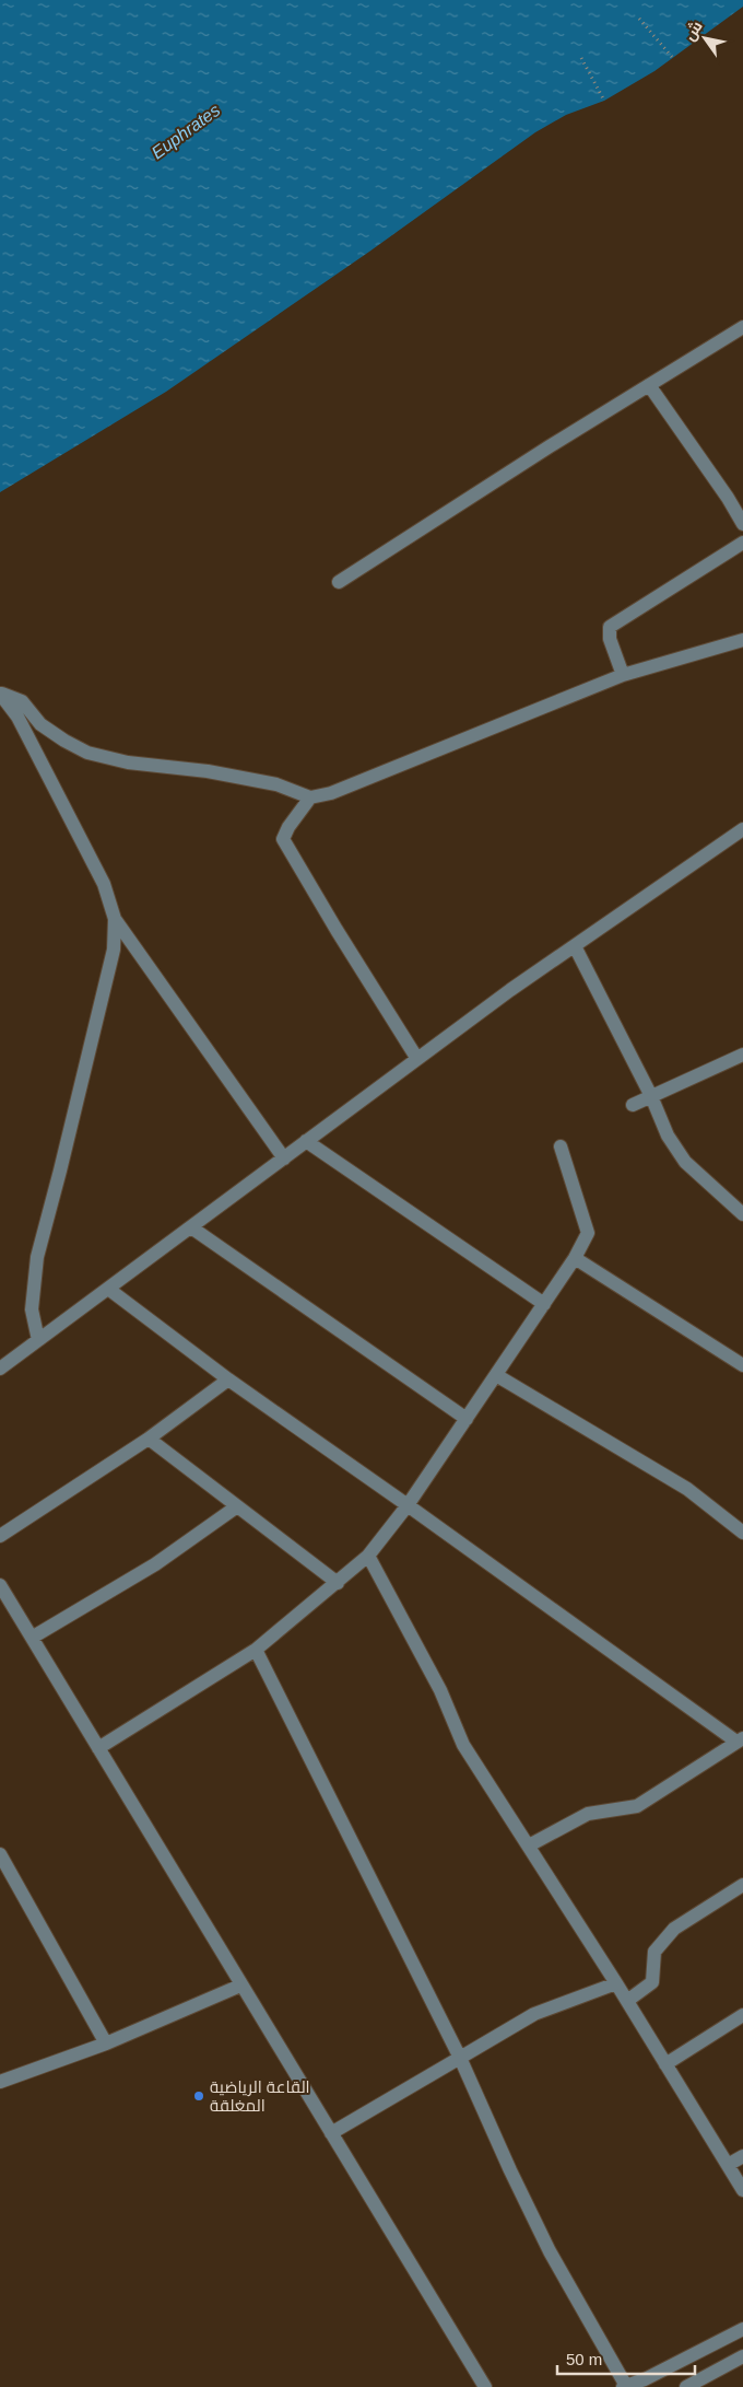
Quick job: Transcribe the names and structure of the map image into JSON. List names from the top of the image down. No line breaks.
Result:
{"water":["Euphrates"],"places":["القاعة الرياضية المغلقة"],"scale_bar":"50 m","north":"top left"}
